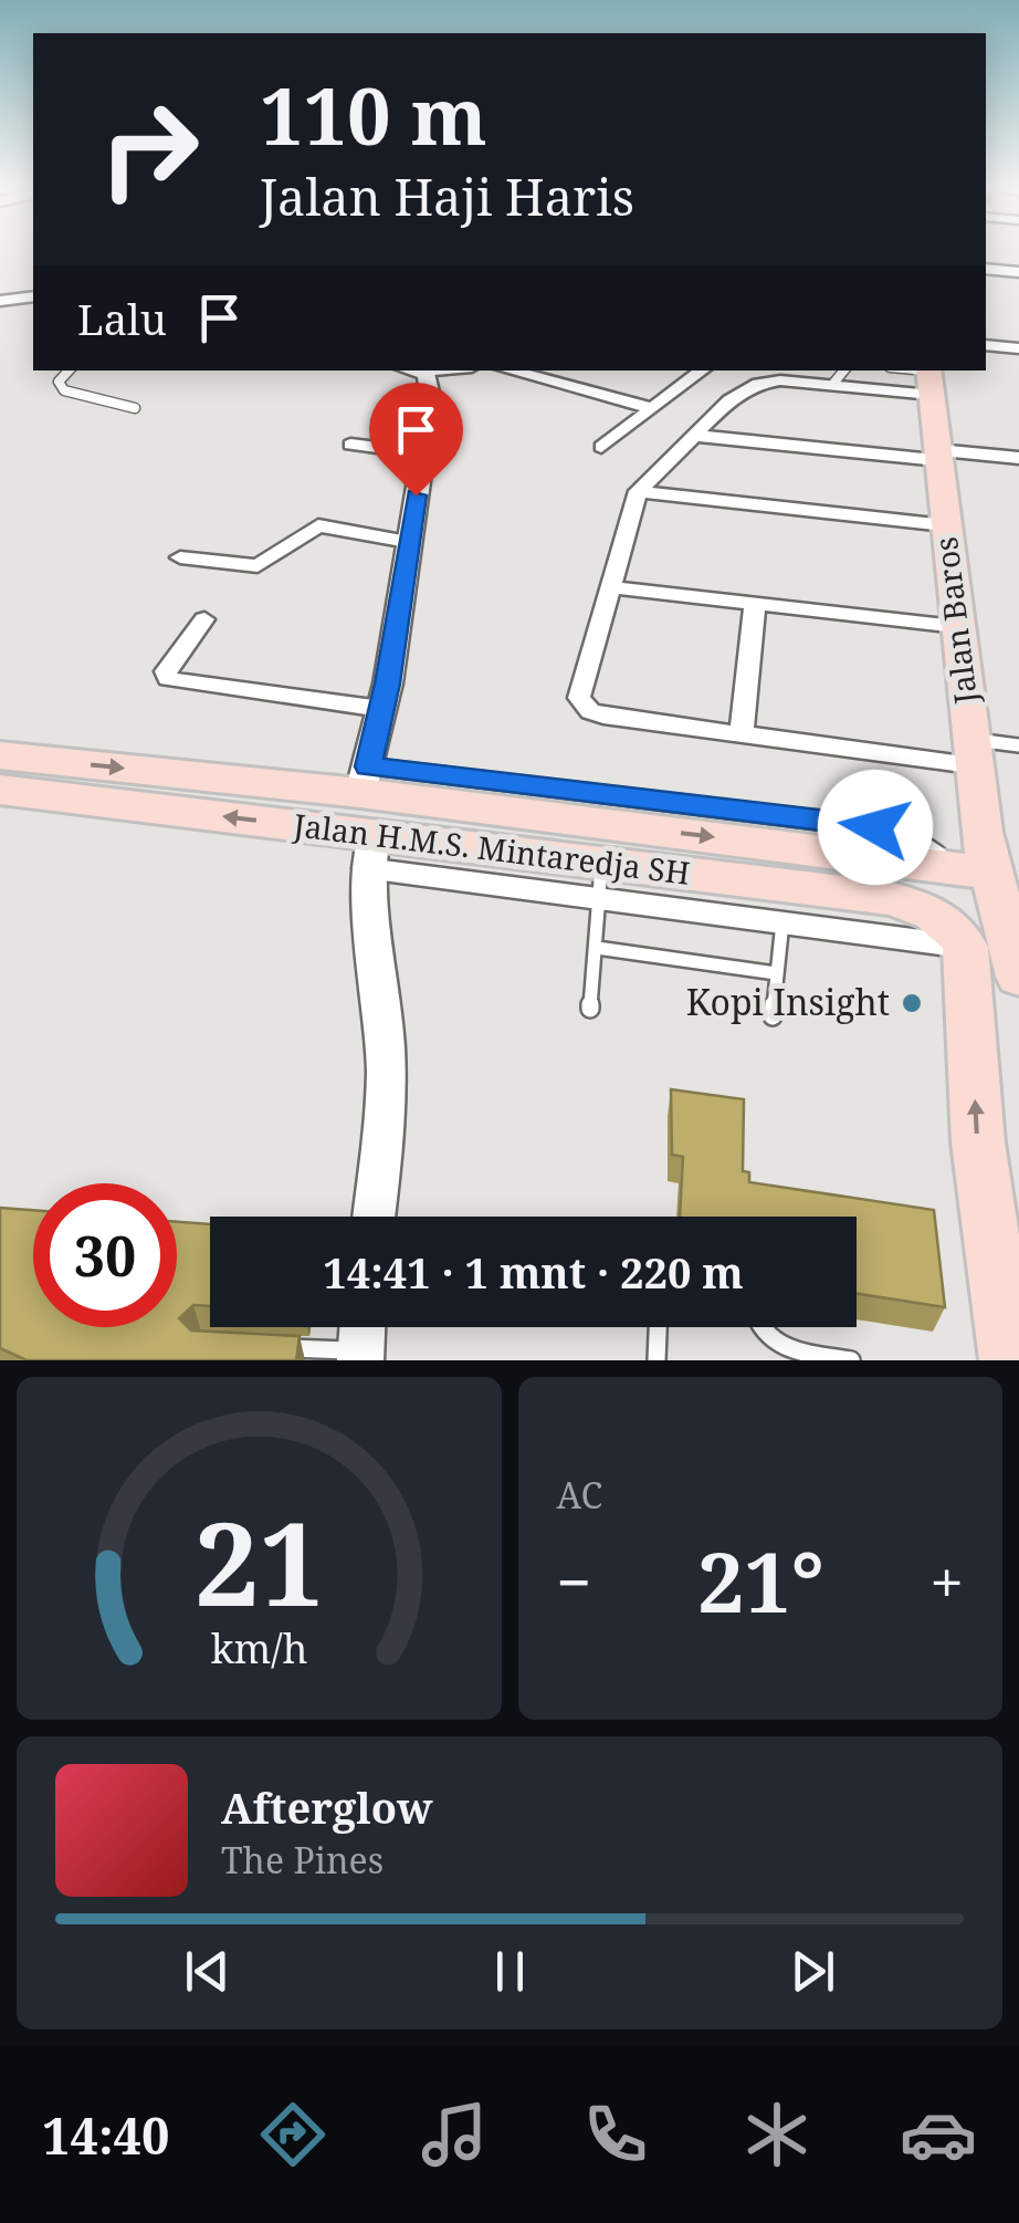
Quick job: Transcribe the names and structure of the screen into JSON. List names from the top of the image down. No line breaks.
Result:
{"streets":{"main road":["Jalan Baros","Jalan H.M.S. Mintaredja SH"]},"crossings":[["Jalan Baros","Jalan H.M.S. Mintaredja SH"]],"places":["Kopi Insight"],"page":{"turn":["110 m","Jalan Haji Haris"],"then":"Lalu","limit":"30","trip":"14:41 · 1 mnt · 220 m","tile":"AC","heat":["−","21°","+"],"song":["Afterglow","The Pines"],"tabs":"14:40","gauge":["21","km/h"]}}
